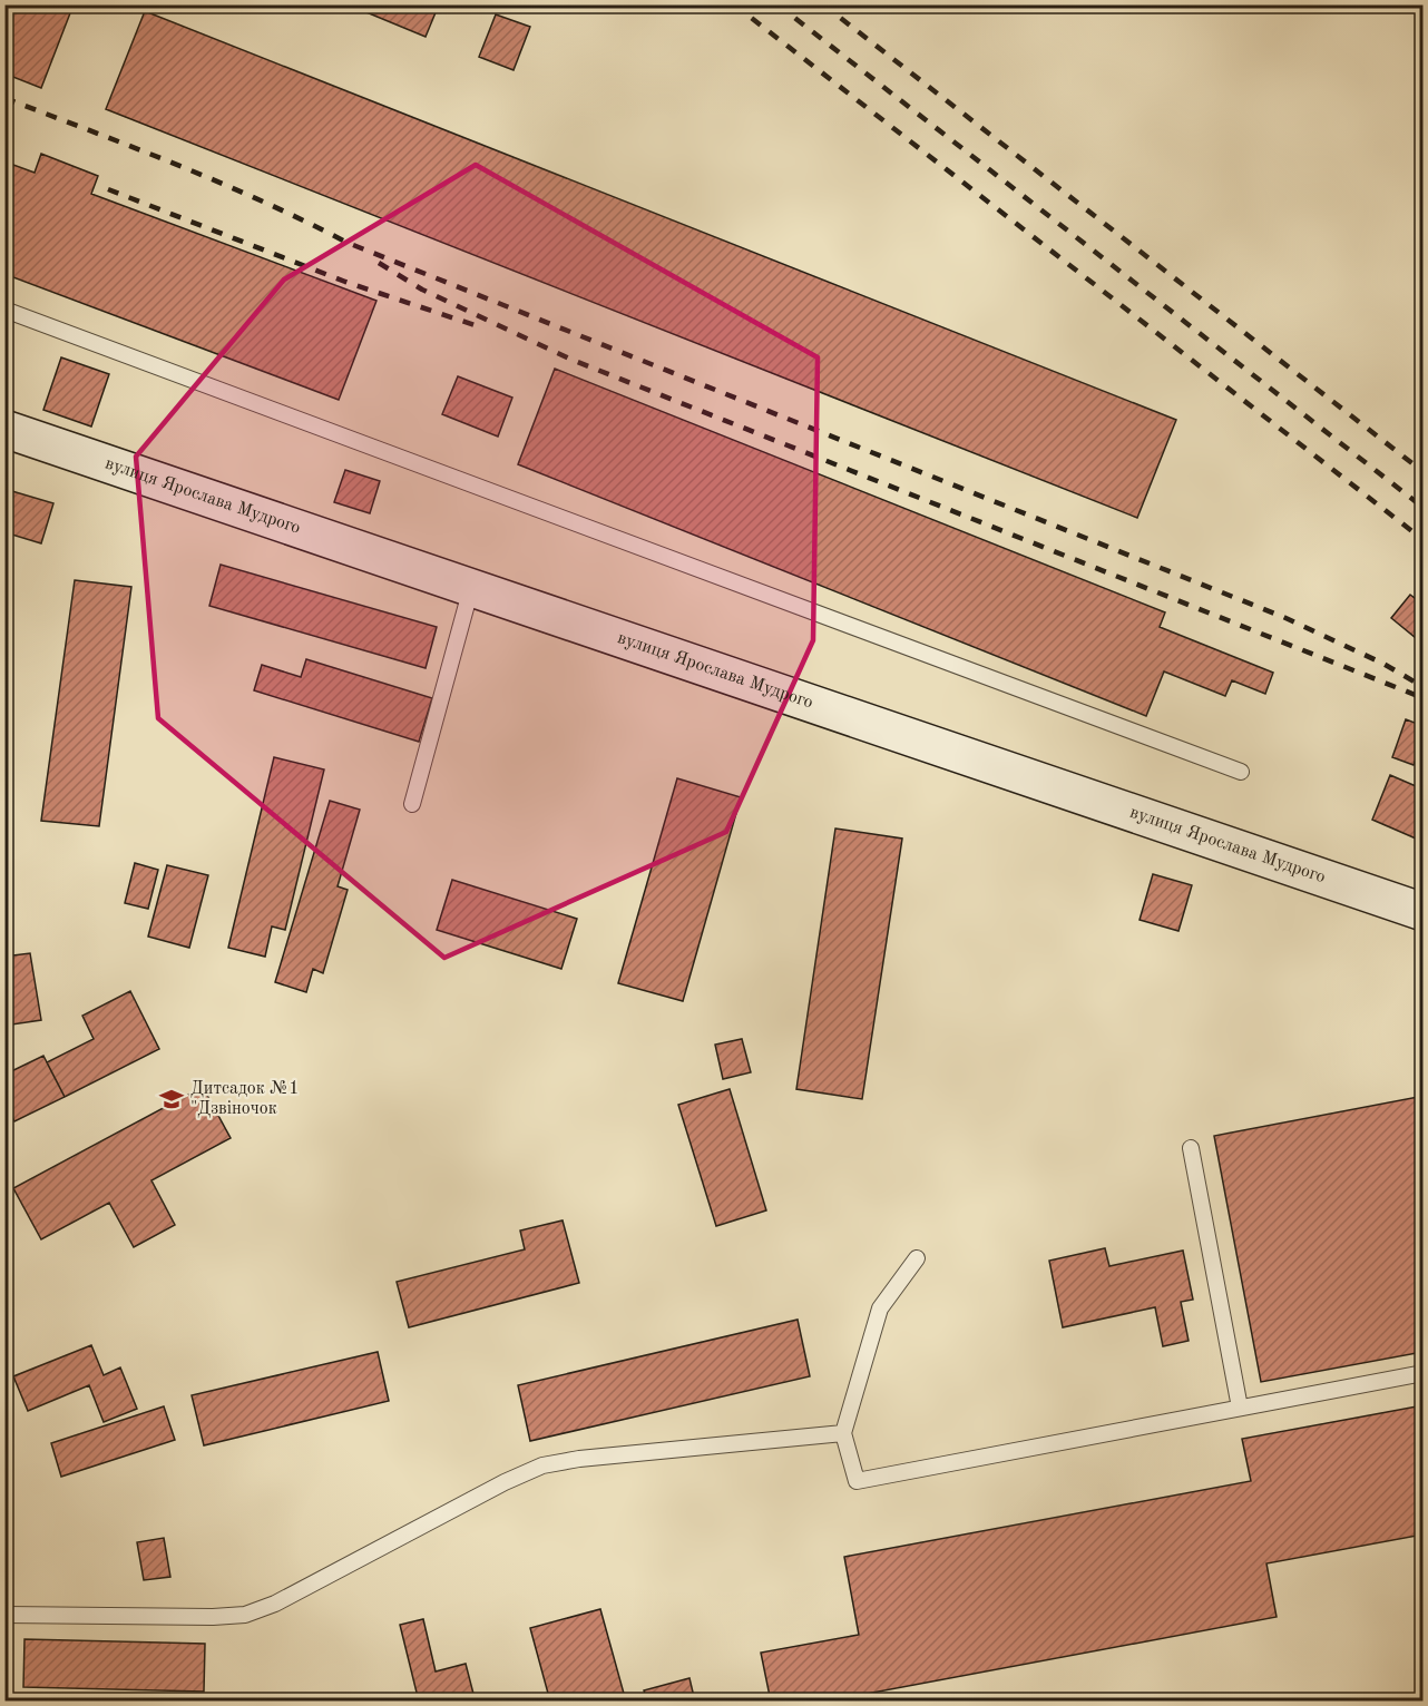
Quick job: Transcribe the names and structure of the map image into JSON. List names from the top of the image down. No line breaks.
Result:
{"streets":{"street":["вулиця Ярослава Мудрого"]},"places":{"school or university":["Дитсадок №1 \"Дзвіночок"]}}
